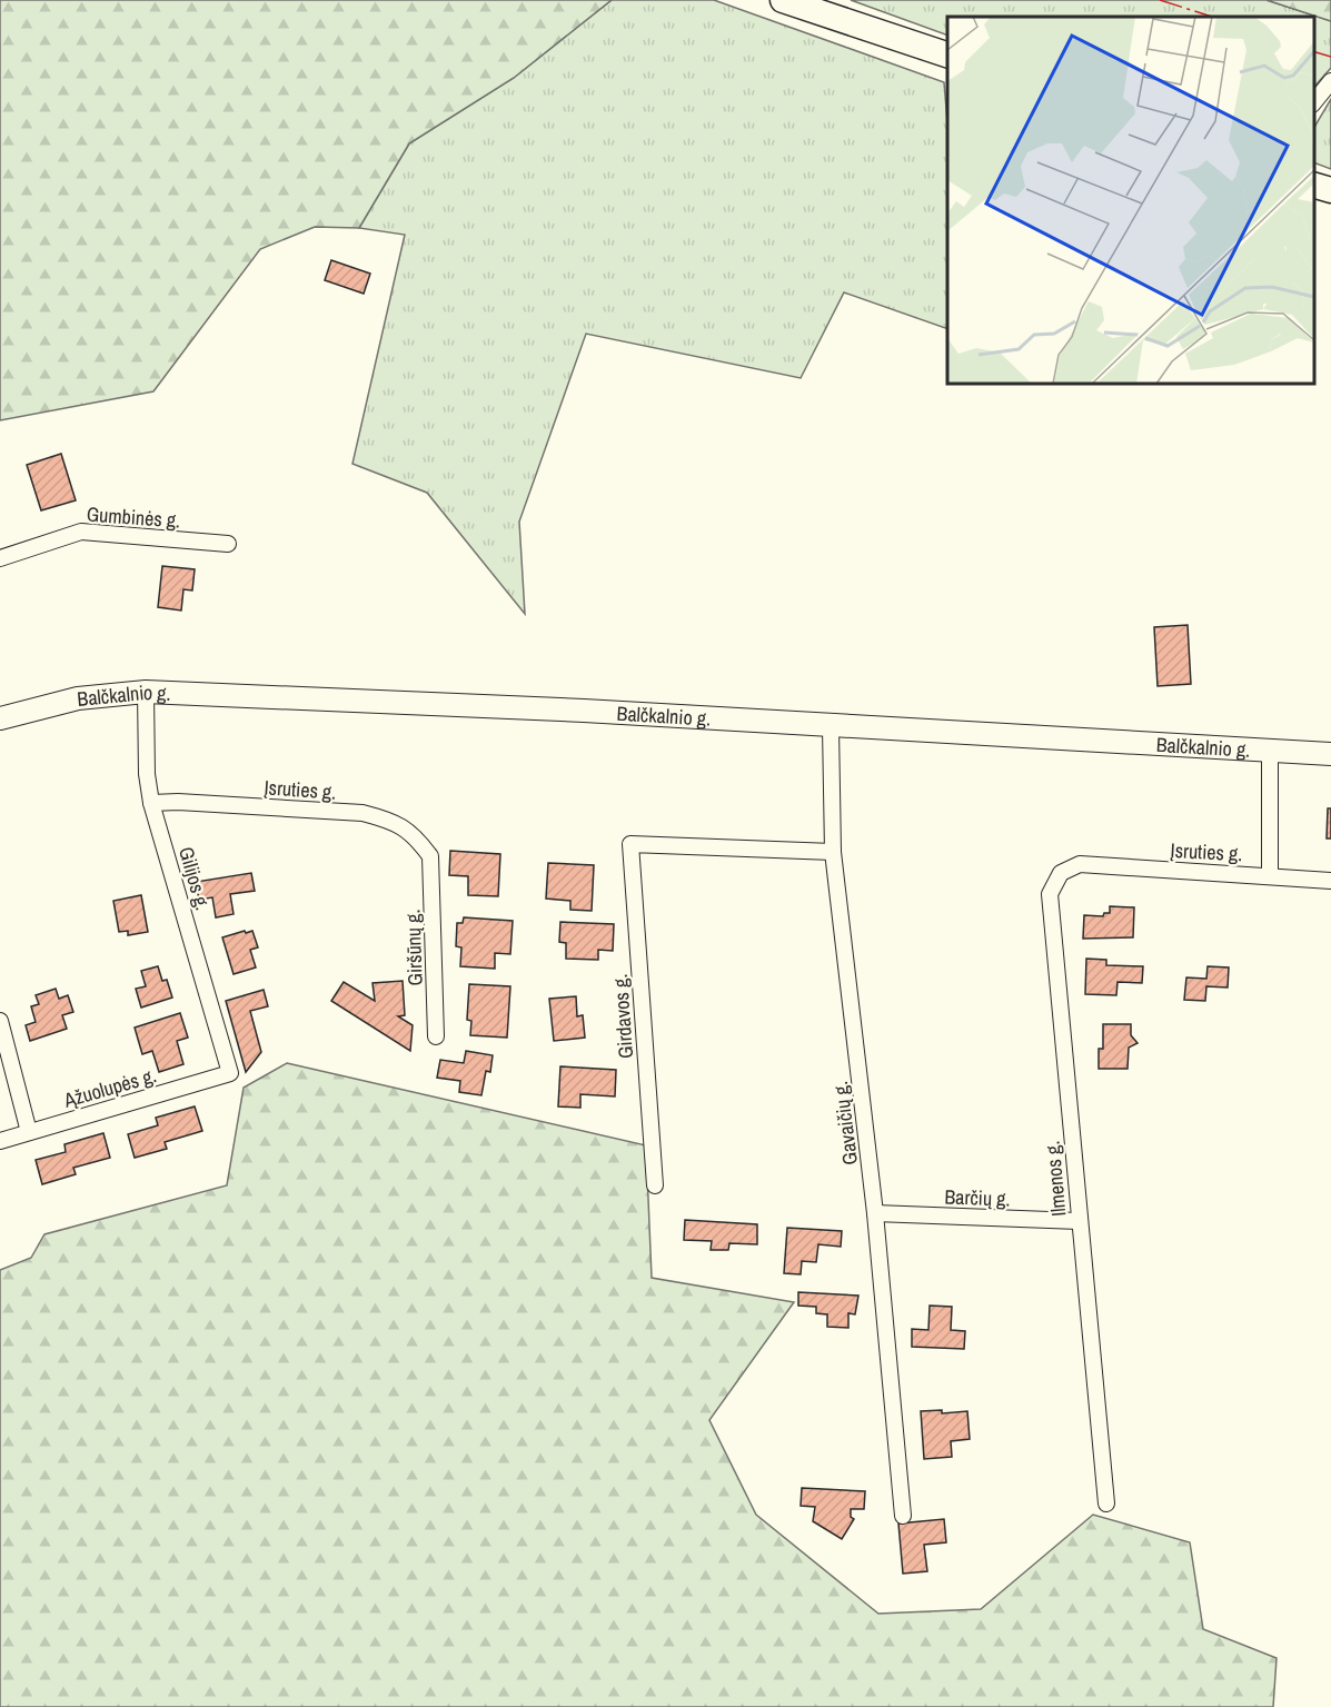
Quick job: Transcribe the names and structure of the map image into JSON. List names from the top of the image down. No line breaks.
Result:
{"streets":{"street":["Gumbinės g.","Balčkalnio g.","Įsruties g.","Gilijos g.","Giršūnų g.","Girdavos g.","Ąžuolupės g.","Gavaičių g.","Ilmenos g.","Barčių g."]},"crossings":[["Balčkalnio g.","Gilijos g."],["Balčkalnio g.","Gavaičių g."],["Įsruties g.","Gilijos g."],["Įsruties g.","Giršūnų g."],["Įsruties g.","Ilmenos g."],["Gilijos g.","Ąžuolupės g."],["Girdavos g.","Gavaičių g."],["Gavaičių g.","Barčių g."],["Ilmenos g.","Barčių g."]]}
